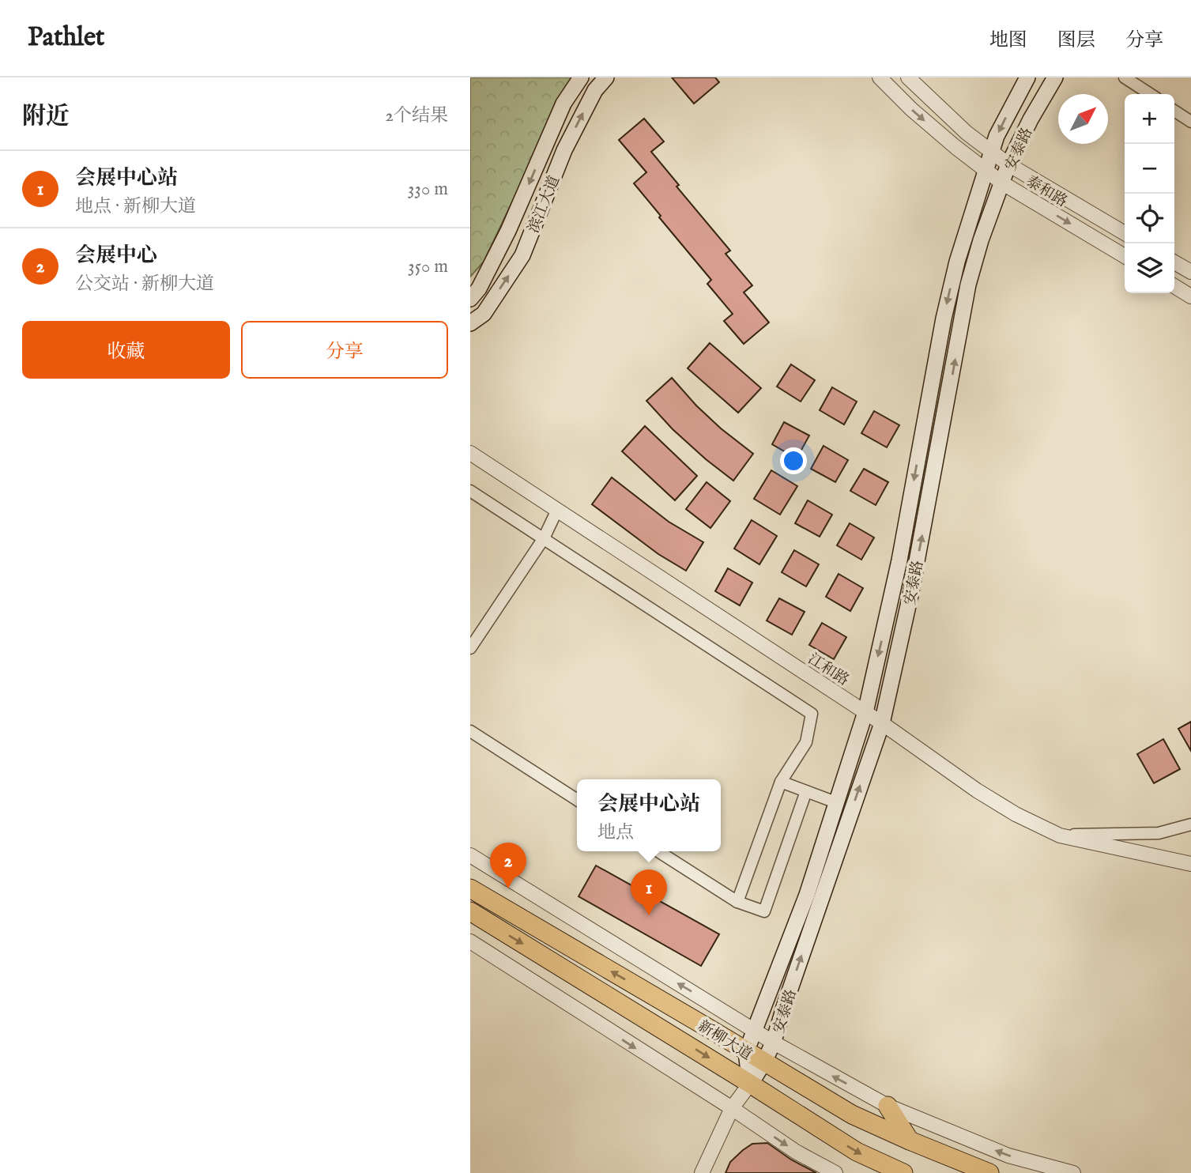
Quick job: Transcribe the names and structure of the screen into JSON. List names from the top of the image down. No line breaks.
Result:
{"streets":{"highway":["新柳大道"],"main road":["安泰路","滨江大道"],"street":["泰和路","江和路"]},"crossings":[["安泰路","泰和路"],["安泰路","江和路"],["安泰路","新柳大道"]],"north":"top right","page":{"header":"Pathlet","nav":["地图","图层","分享"],"heading":["附近","2个结果"],"map_buttons":["+","−"],"list":[{"mark":"1","name":"会展中心站","note":"地点 · 新柳大道","value":"330 m"},{"mark":"2","name":"会展中心","note":"公交站 · 新柳大道","value":"350 m"}],"buttons":["收藏","分享"],"popup":["会展中心站","地点"],"pins":["2","1"]}}
